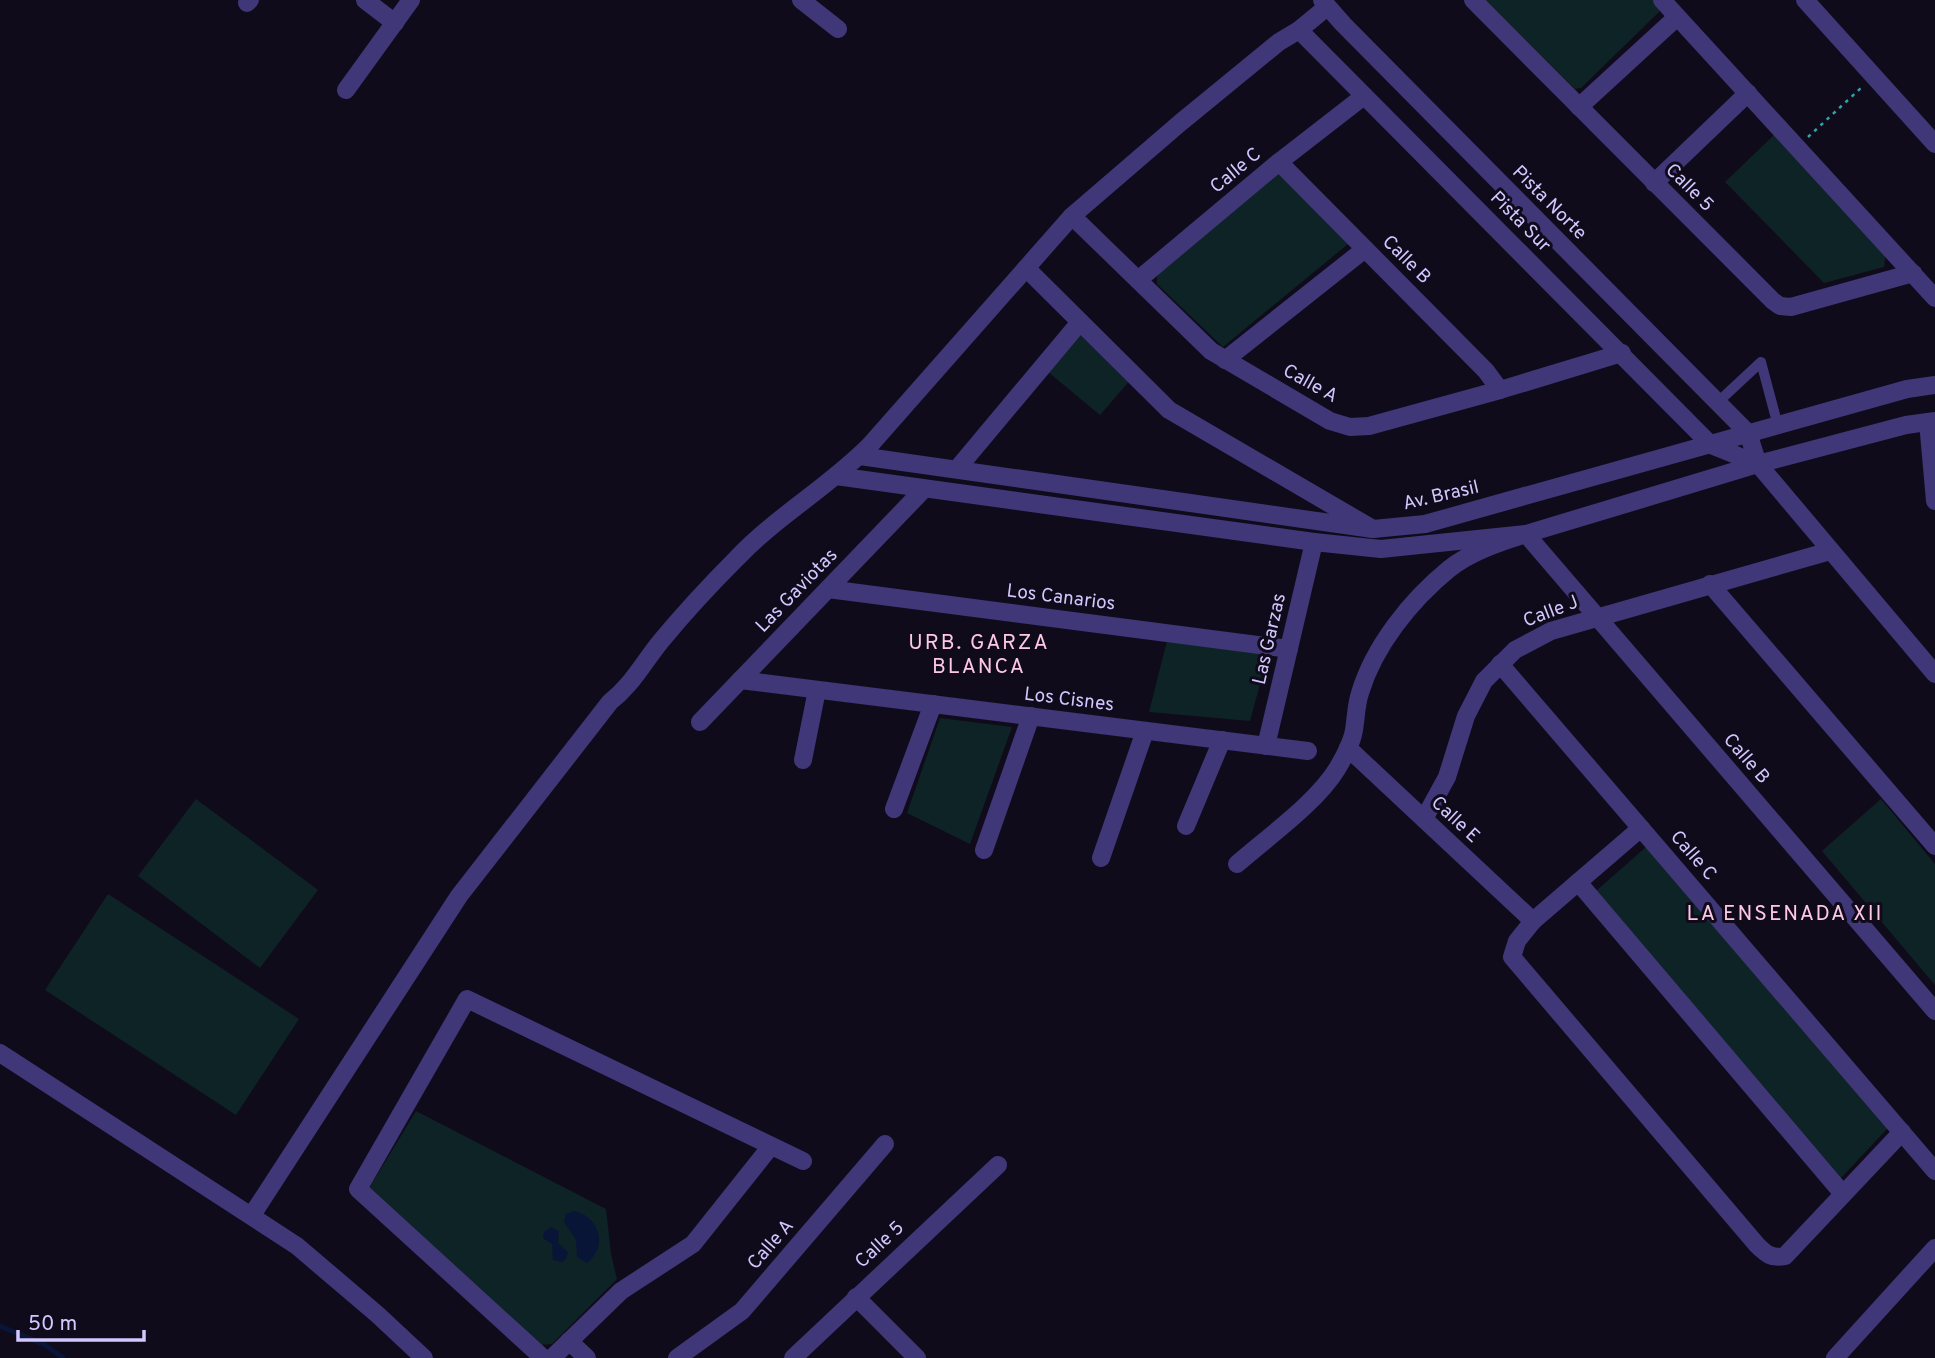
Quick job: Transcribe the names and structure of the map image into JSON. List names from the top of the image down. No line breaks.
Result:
{"streets":{"street":["Calle C","Calle 5","Pista Norte","Pista Sur","Calle B","Calle A","Av. Brasil","Las Gaviotas","Los Canarios","Calle J","Las Garzas","Los Cisnes","Calle E"]},"crossings":[["Calle C","Pista Sur"],["Calle C","Calle B"],["Calle C","Calle A"],["Calle C","Calle J"],["Pista Norte","Av. Brasil"],["Pista Sur","Calle A"],["Pista Sur","Av. Brasil"],["Calle B","Calle A"],["Calle B","Calle J"],["Las Gaviotas","Los Canarios"],["Las Gaviotas","Los Cisnes"],["Los Canarios","Las Garzas"],["Calle J","Calle E"],["Las Garzas","Los Cisnes"]],"districts":["URB. GARZA BLANCA","LA ENSENADA XII"],"scale_bar":"50 m"}
